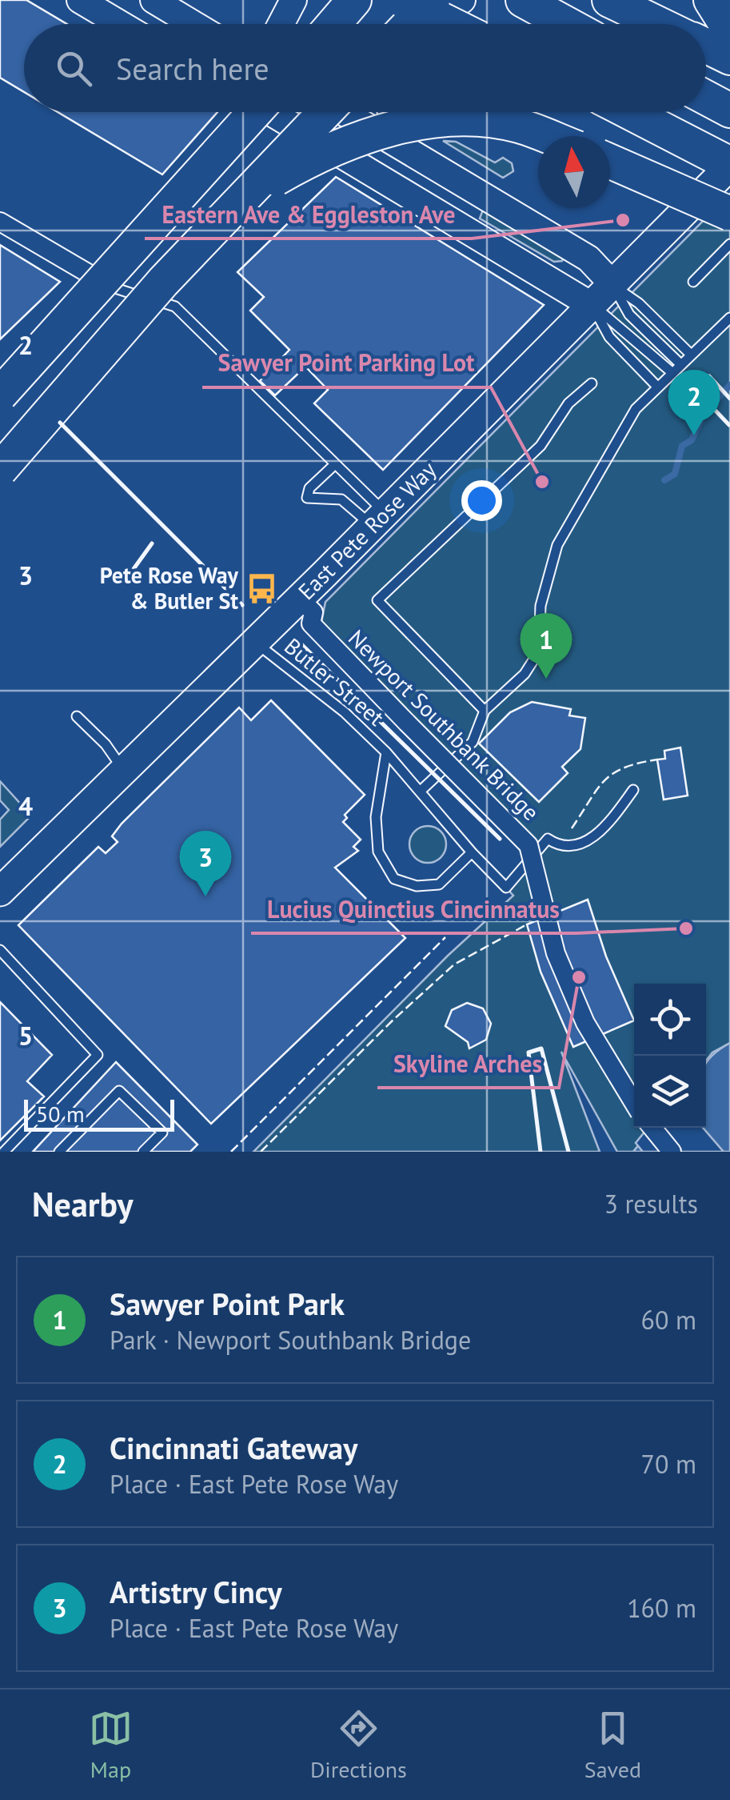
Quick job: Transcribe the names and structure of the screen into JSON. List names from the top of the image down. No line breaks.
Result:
{"streets":{"main road":["East Pete Rose Way"],"street":["Newport Southbank Bridge"],"lane":["Butler Street"]},"crossings":[["East Pete Rose Way","Butler Street"],["East Pete Rose Way","Newport Southbank Bridge"]],"places":{"other":["Eastern Ave & Eggleston Ave","Sawyer Point Parking Lot","Lucius Quinctius Cincinnatus","Skyline Arches"],"bus stop":["Pete Rose Way & Butler St"]},"scale_bar":"50 m","north":"top","page":{"search":"Search here","pins":["2","1","3"],"scale":"50 m","heading":["Nearby","3 results"],"list":[{"mark":"1","name":"Sawyer Point Park","note":"Park · Newport Southbank Bridge","value":"60 m"},{"mark":"2","name":"Cincinnati Gateway","note":"Place · East Pete Rose Way","value":"70 m"},{"mark":"3","name":"Artistry Cincy","note":"Place · East Pete Rose Way","value":"160 m"}],"nav":["Map","Directions","Saved"]},"grid":{"rows":["2","3","4","5"]}}
